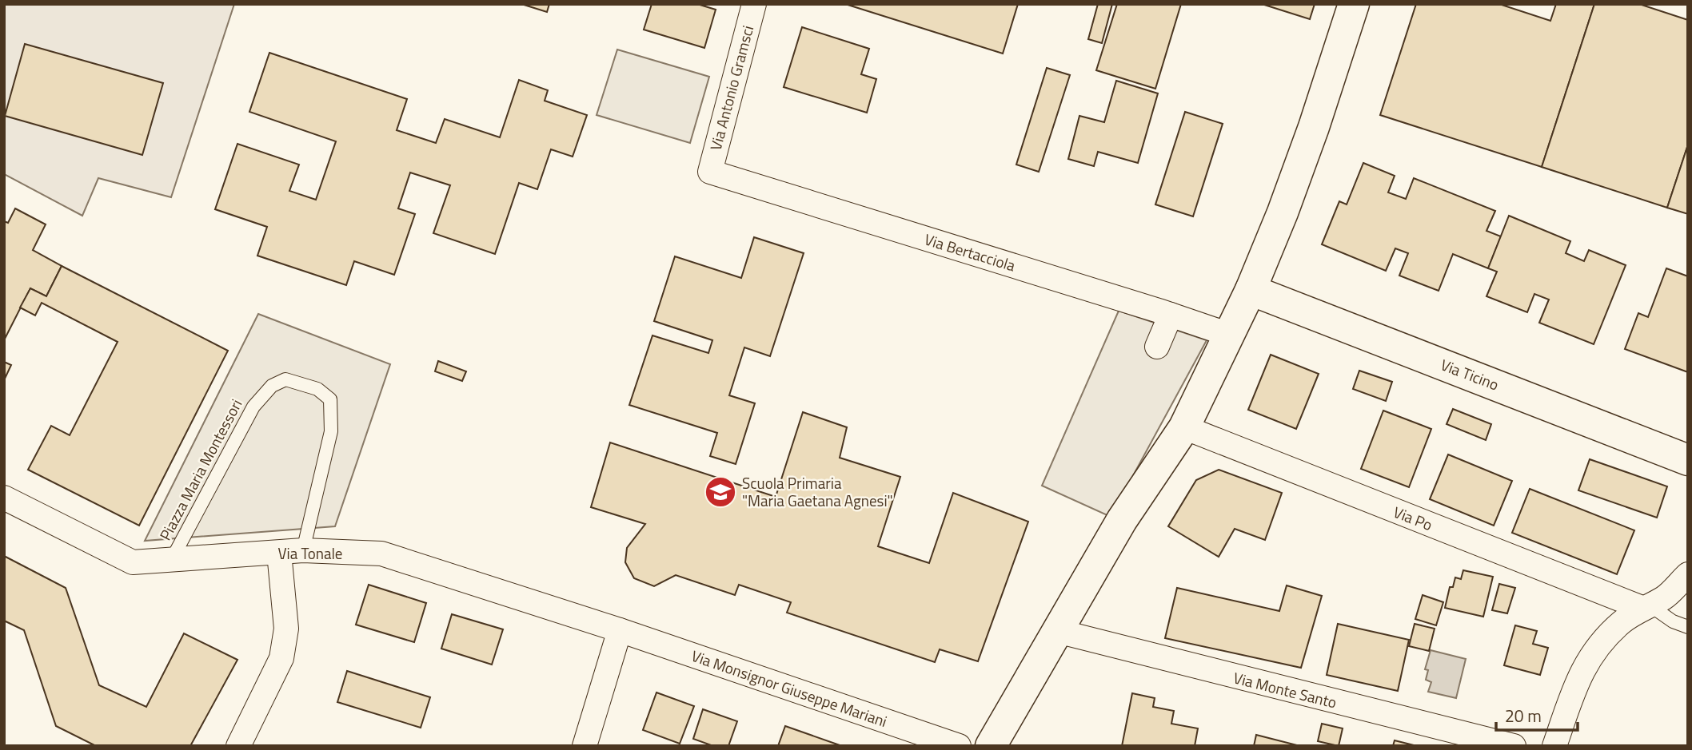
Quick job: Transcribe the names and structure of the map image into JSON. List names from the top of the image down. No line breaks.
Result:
{"streets":{"street":["Via Antonio Gramsci","Via Bertacciola","Via Ticino","Via Po","Via Tonale","Via Monsignor Giuseppe Mariani","Via Monte Santo"],"lane":["Piazza Maria Montessori"]},"crossings":[["Via Antonio Gramsci","Via Bertacciola"],["Piazza Maria Montessori","Via Tonale"],["Via Tonale","Via Monsignor Giuseppe Mariani"]],"places":{"school or university":["Scuola Primaria \"Maria Gaetana Agnesi\""]},"scale_bar":"20 m"}
